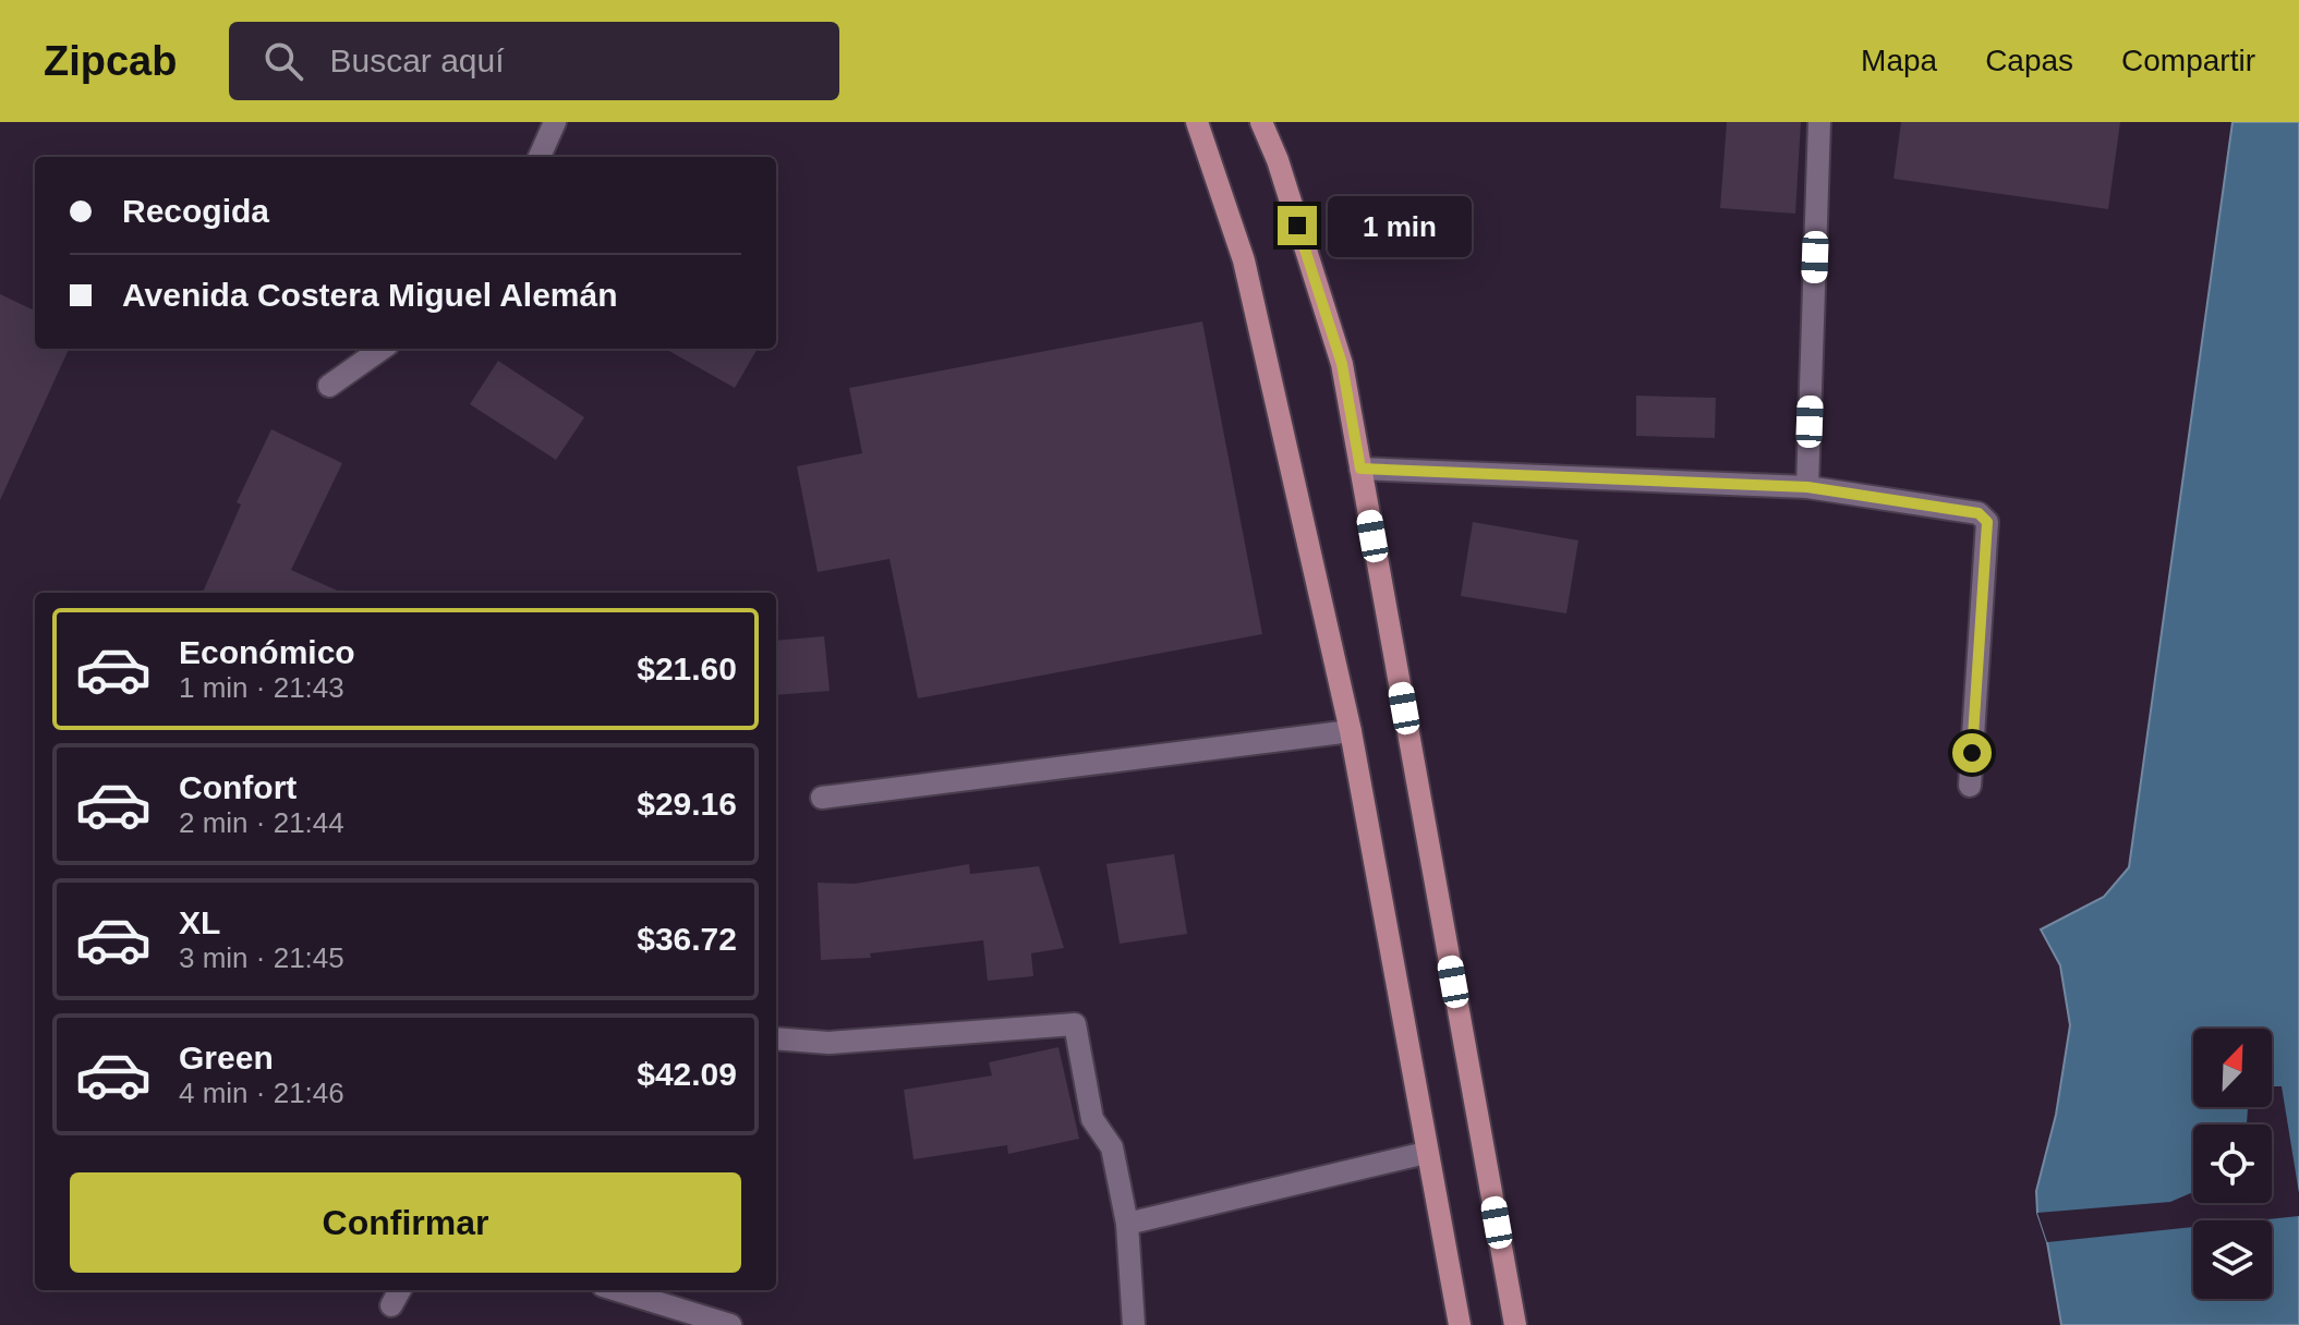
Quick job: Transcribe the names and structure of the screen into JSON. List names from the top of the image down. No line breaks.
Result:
{"north":"top right","page":{"header":"Zipcab","search":"Buscar aquí","nav":["Mapa","Capas","Compartir"],"banner":["Recogida","Avenida Costera Miguel Alemán"],"bubble":"1 min","list":[{"name":"Económico","note":"1 min · 21:43","value":"$21.60"},{"name":"Confort","note":"2 min · 21:44","value":"$29.16"},{"name":"XL","note":"3 min · 21:45","value":"$36.72"},{"name":"Green","note":"4 min · 21:46","value":"$42.09"}],"buttons":"Confirmar"}}
